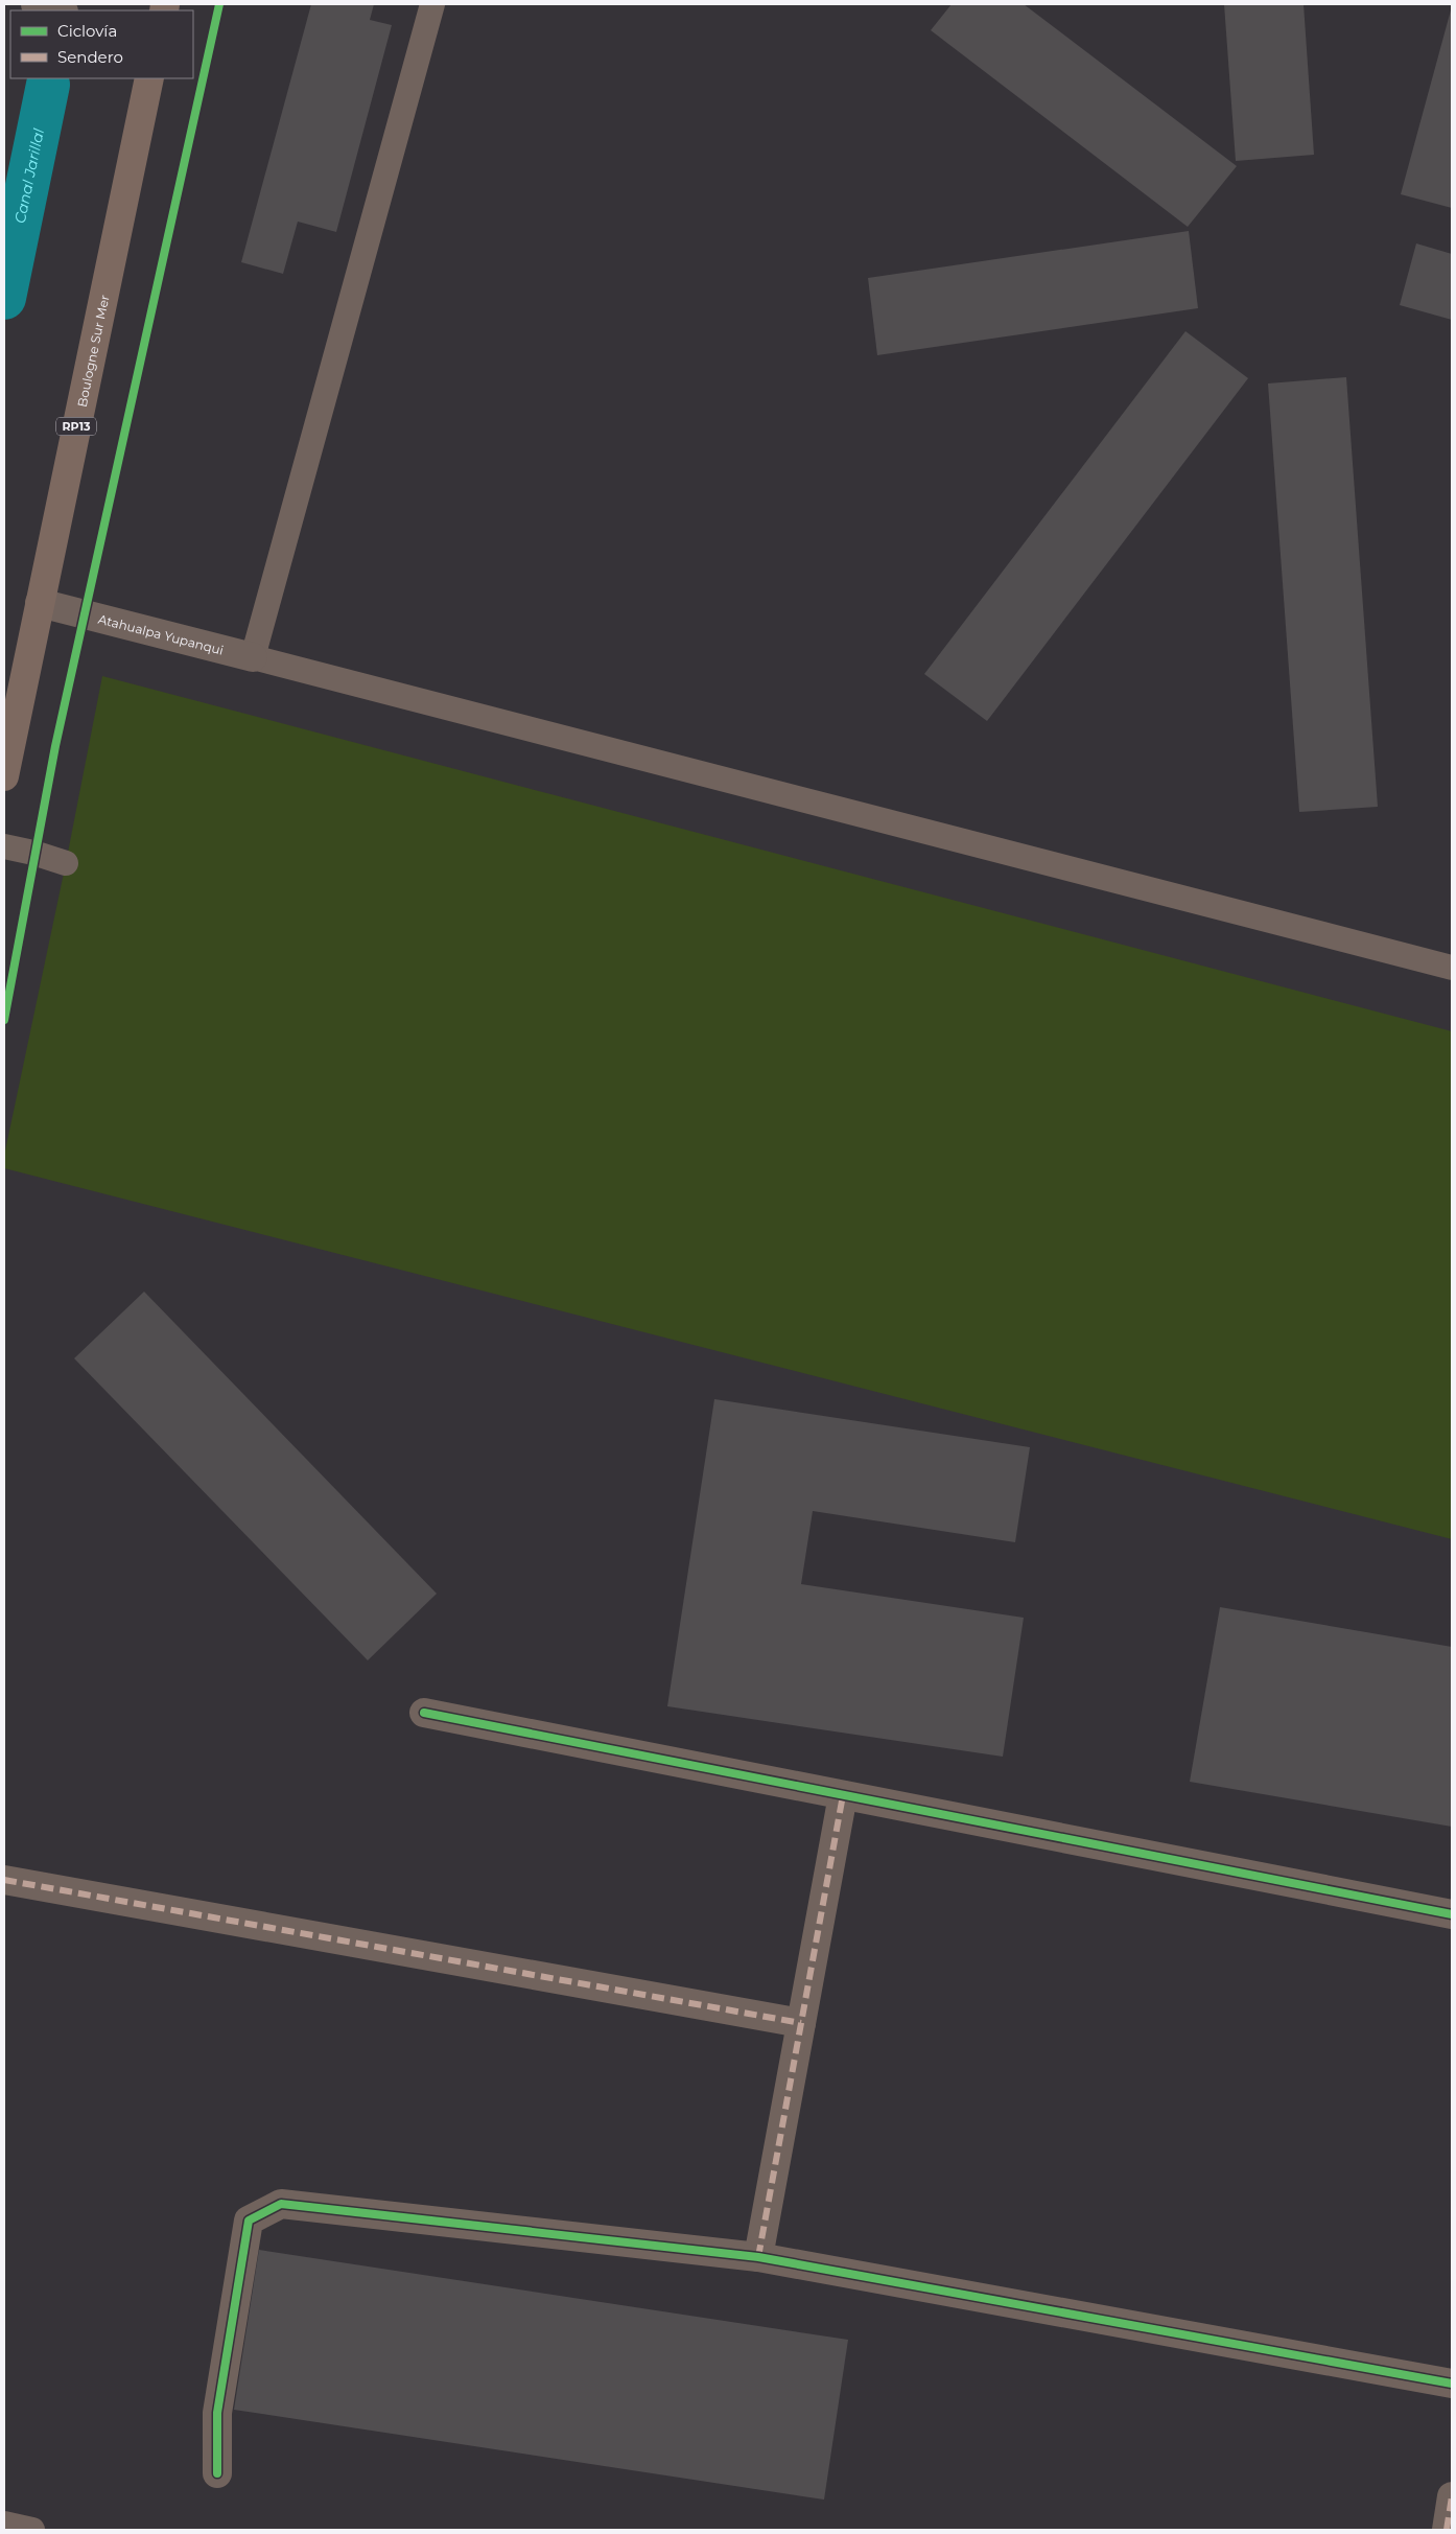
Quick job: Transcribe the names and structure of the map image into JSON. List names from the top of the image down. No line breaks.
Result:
{"streets":{"main road":["Boulogne Sur Mer","RP13"],"street":["Atahualpa Yupanqui"]},"crossings":[["Boulogne Sur Mer","Atahualpa Yupanqui"]],"water":["Canal Jarillal"],"legend":["Ciclovía","Sendero"]}
